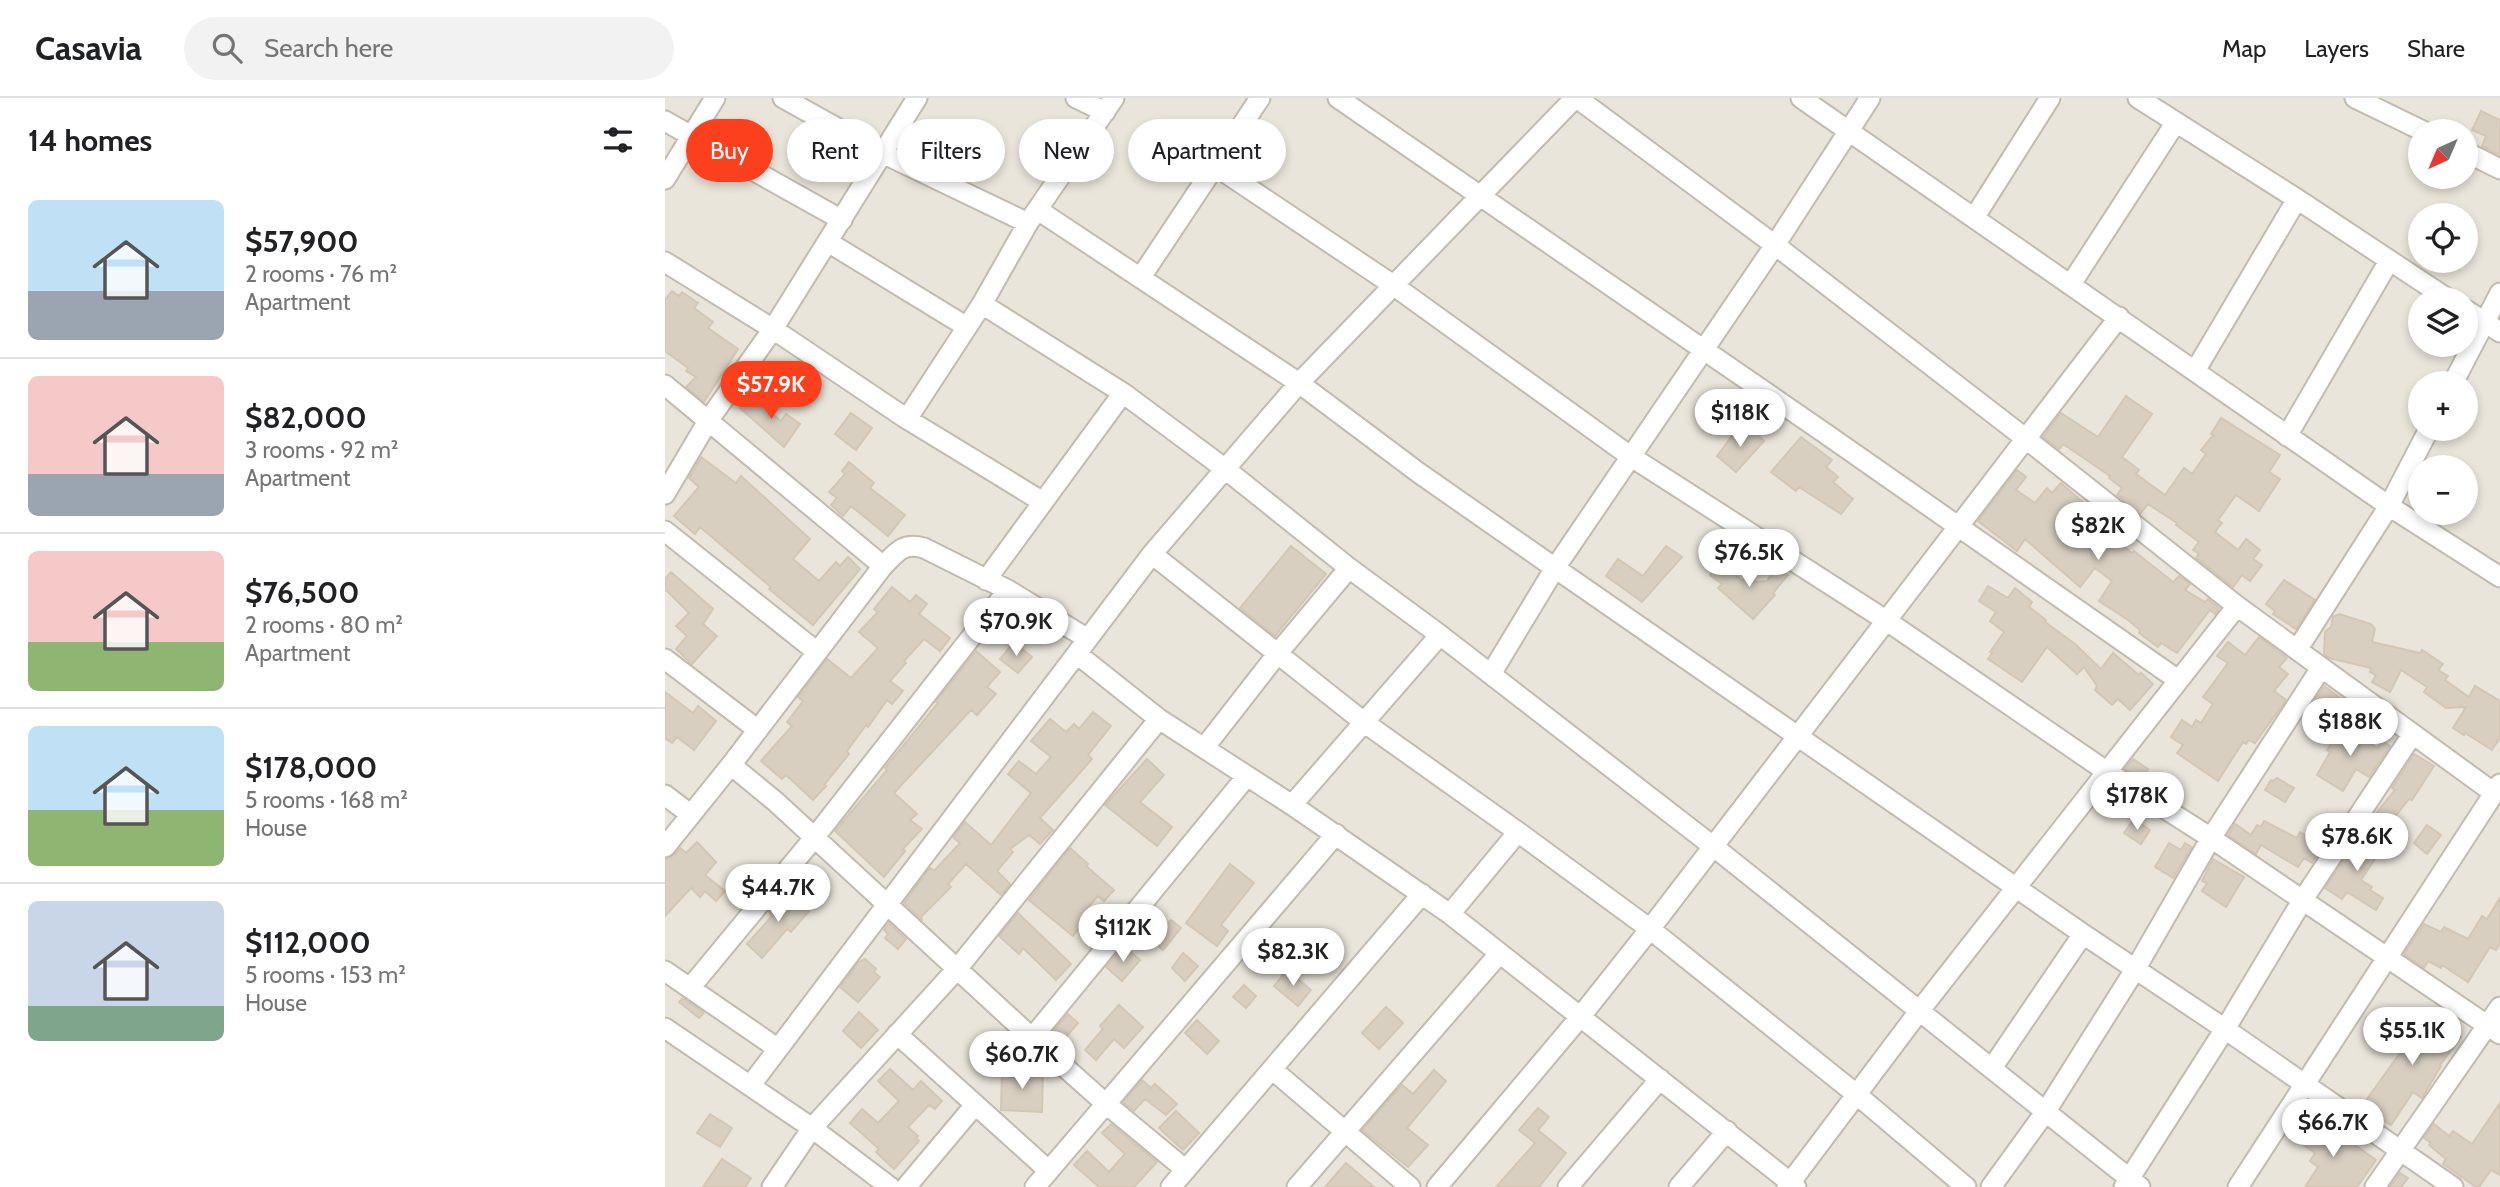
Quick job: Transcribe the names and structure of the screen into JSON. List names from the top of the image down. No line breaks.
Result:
{"north":"bottom left","page":{"header":"Casavia","search":"Search here","nav":["Map","Layers","Share"],"heading":"14 homes","map_buttons":["+","−"],"chip":["Buy","Rent","Filters","New","Apartment"],"list":[{"name":"$57,900","note":"2 rooms · 76 m² · Apartment"},{"name":"$82,000","note":"3 rooms · 92 m² · Apartment"},{"name":"$76,500","note":"2 rooms · 80 m² · Apartment"},{"name":"$178,000","note":"5 rooms · 168 m² · House"},{"name":"$112,000","note":"5 rooms · 153 m² · House"}],"price":["$57.9K","$118K","$82K","$76.5K","$70.9K","$188K","$178K","$78.6K","$44.7K","$112K","$82.3K","$55.1K","$60.7K","$66.7K"]}}
